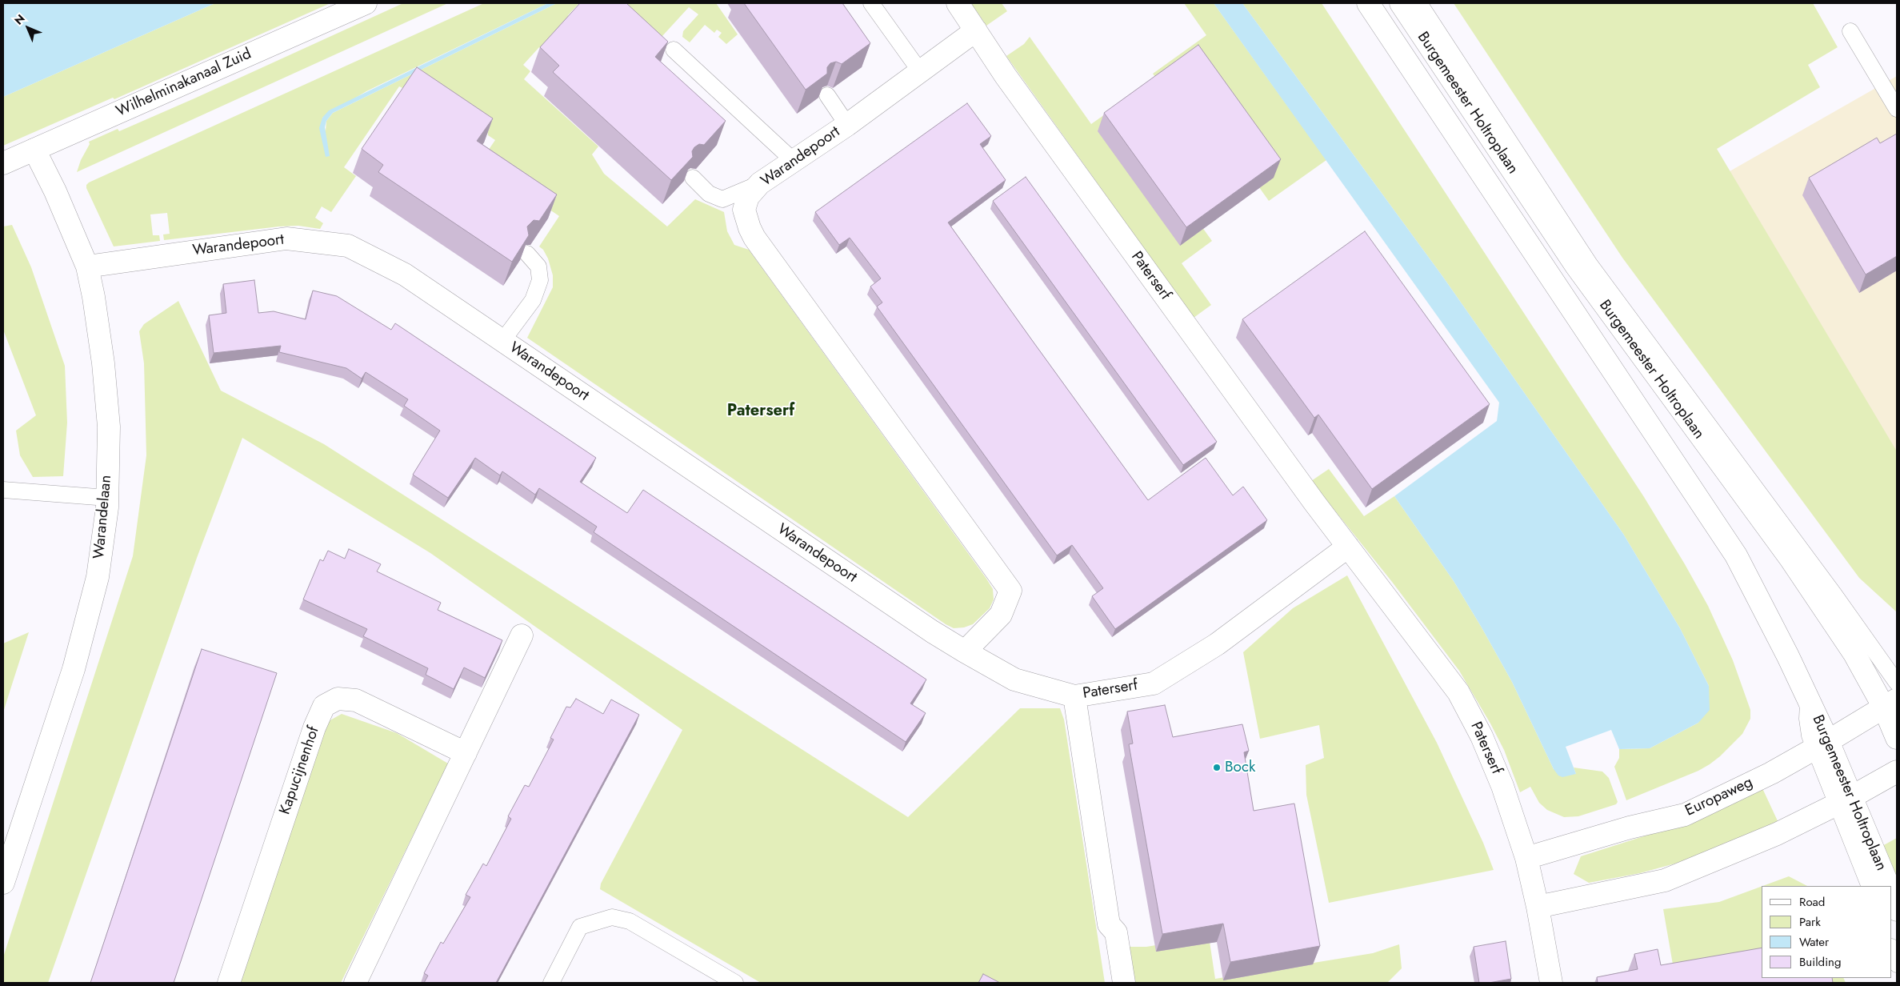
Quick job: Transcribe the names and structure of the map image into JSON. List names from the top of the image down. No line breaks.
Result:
{"streets":{"street":["Wilhelminakanaal Zuid","Burgemeester Holtroplaan","Warandepoort","Paterserf","Warandelaan","Kapucijnenhof","Europaweg"]},"crossings":[["Wilhelminakanaal Zuid","Warandelaan"],["Burgemeester Holtroplaan","Europaweg"],["Warandepoort","Paterserf"],["Warandepoort","Warandelaan"],["Paterserf","Europaweg"]],"districts":["Paterserf"],"places":["Bock"],"legend":["Road","Park","Water","Building"],"north":"top left"}
